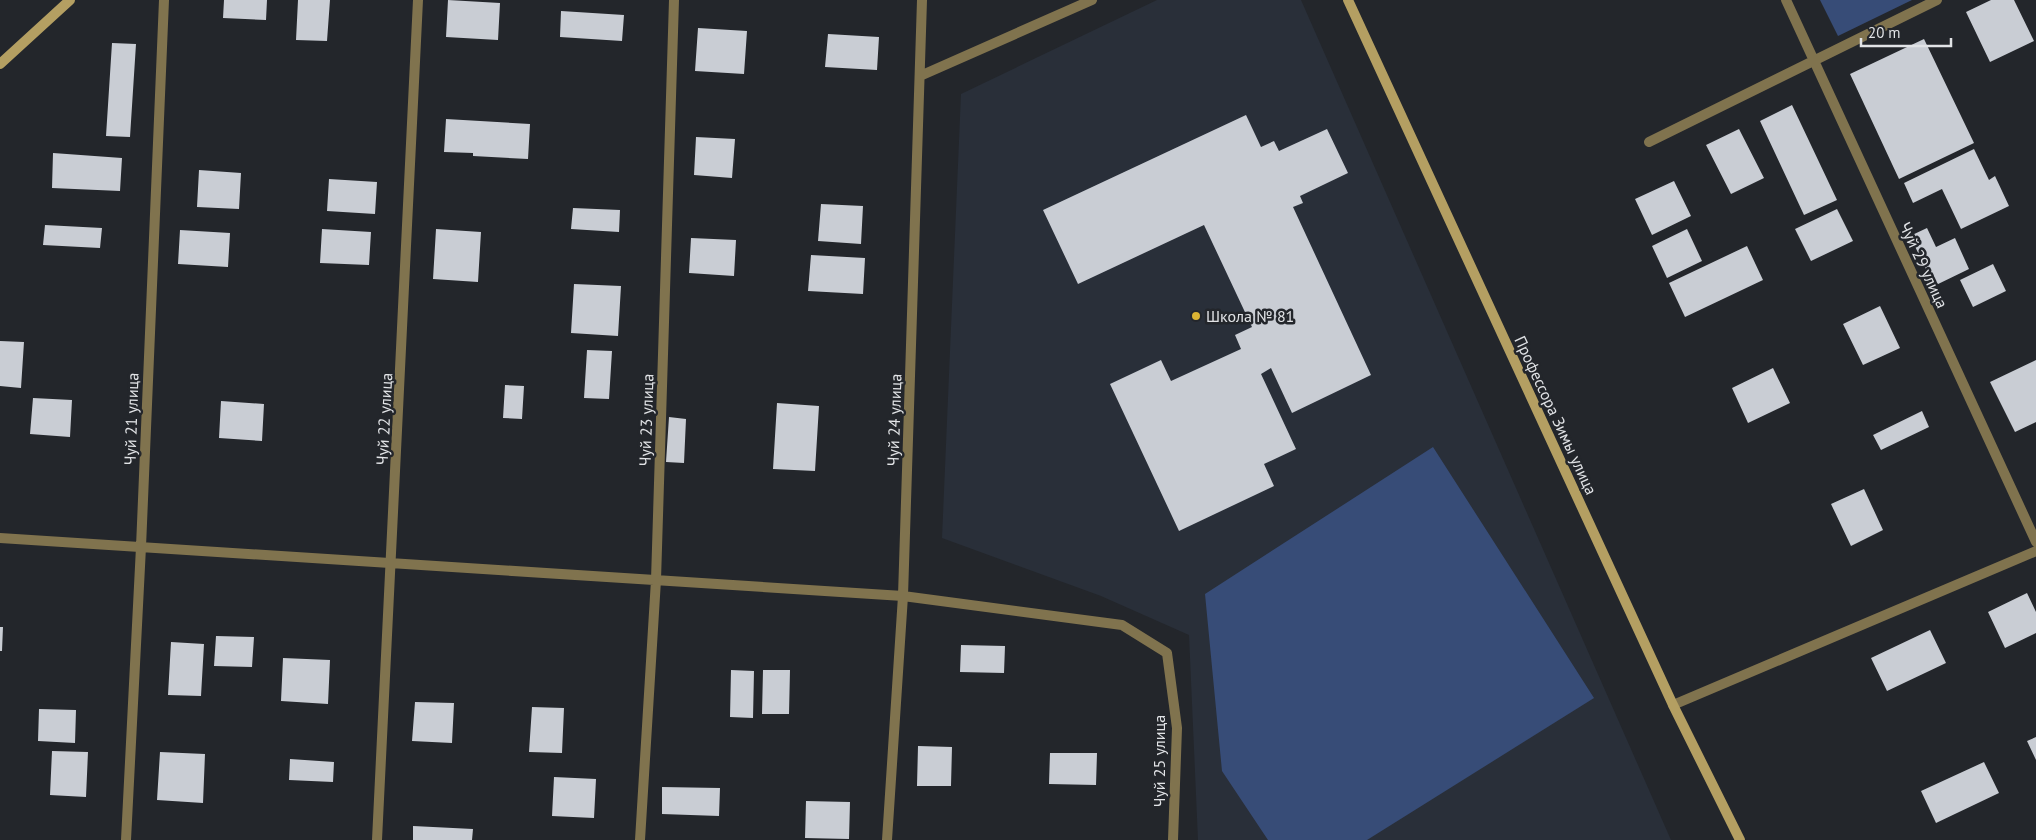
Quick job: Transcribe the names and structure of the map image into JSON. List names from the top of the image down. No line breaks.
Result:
{"streets":{"street":["Чуй 29 улица","Профессора Зимы улица","Чуй 21 улица","Чуй 22 улица","Чуй 23 улица","Чуй 24 улица","Чуй 25 улица"]},"crossings":[["Чуй 24 улица","Чуй 25 улица"]],"places":["Школа № 81"],"scale_bar":"20 m"}
